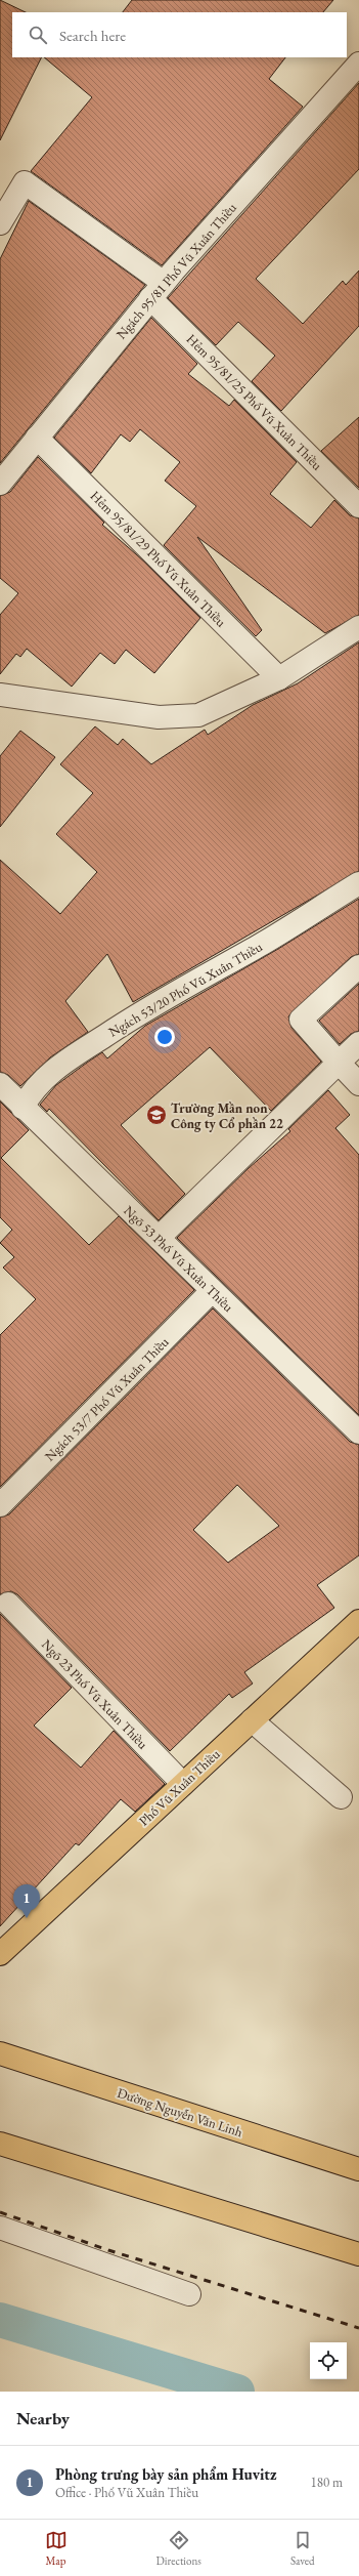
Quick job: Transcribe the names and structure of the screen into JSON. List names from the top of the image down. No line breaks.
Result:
{"streets":{"main road":["Phố Vũ Xuân Thiều","Đường Nguyễn Văn Linh"],"street":["Ngách 95/81 Phố Vũ Xuân Thiều","Hẻm 95/81/25 Phố Vũ Xuân Thiều","Hẻm 95/81/29 Phố Vũ Xuân Thiều","Ngách 53/20 Phố Vũ Xuân Thiều","Ngõ 53 Phố Vũ Xuân Thiều","Ngách 53/7 Phố Vũ Xuân Thiều","Ngõ 23 Phố Vũ Xuân Thiều"]},"crossings":[["Ngách 95/81 Phố Vũ Xuân Thiều","Hẻm 95/81/25 Phố Vũ Xuân Thiều"],["Ngách 95/81 Phố Vũ Xuân Thiều","Hẻm 95/81/29 Phố Vũ Xuân Thiều"],["Ngách 53/20 Phố Vũ Xuân Thiều","Ngõ 53 Phố Vũ Xuân Thiều"],["Ngõ 53 Phố Vũ Xuân Thiều","Ngách 53/7 Phố Vũ Xuân Thiều"],["Ngõ 23 Phố Vũ Xuân Thiều","Phố Vũ Xuân Thiều"]],"places":{"school or university":["Trường Mần non Công ty Cổ phần 22"]},"page":{"search":"Search here","pins":"1","heading":"Nearby","list":[{"mark":"1","name":"Phòng trưng bày sản phẩm Huvitz","note":"Office · Phố Vũ Xuân Thiều","value":"180 m"}],"nav":["Map","Directions","Saved"]}}
